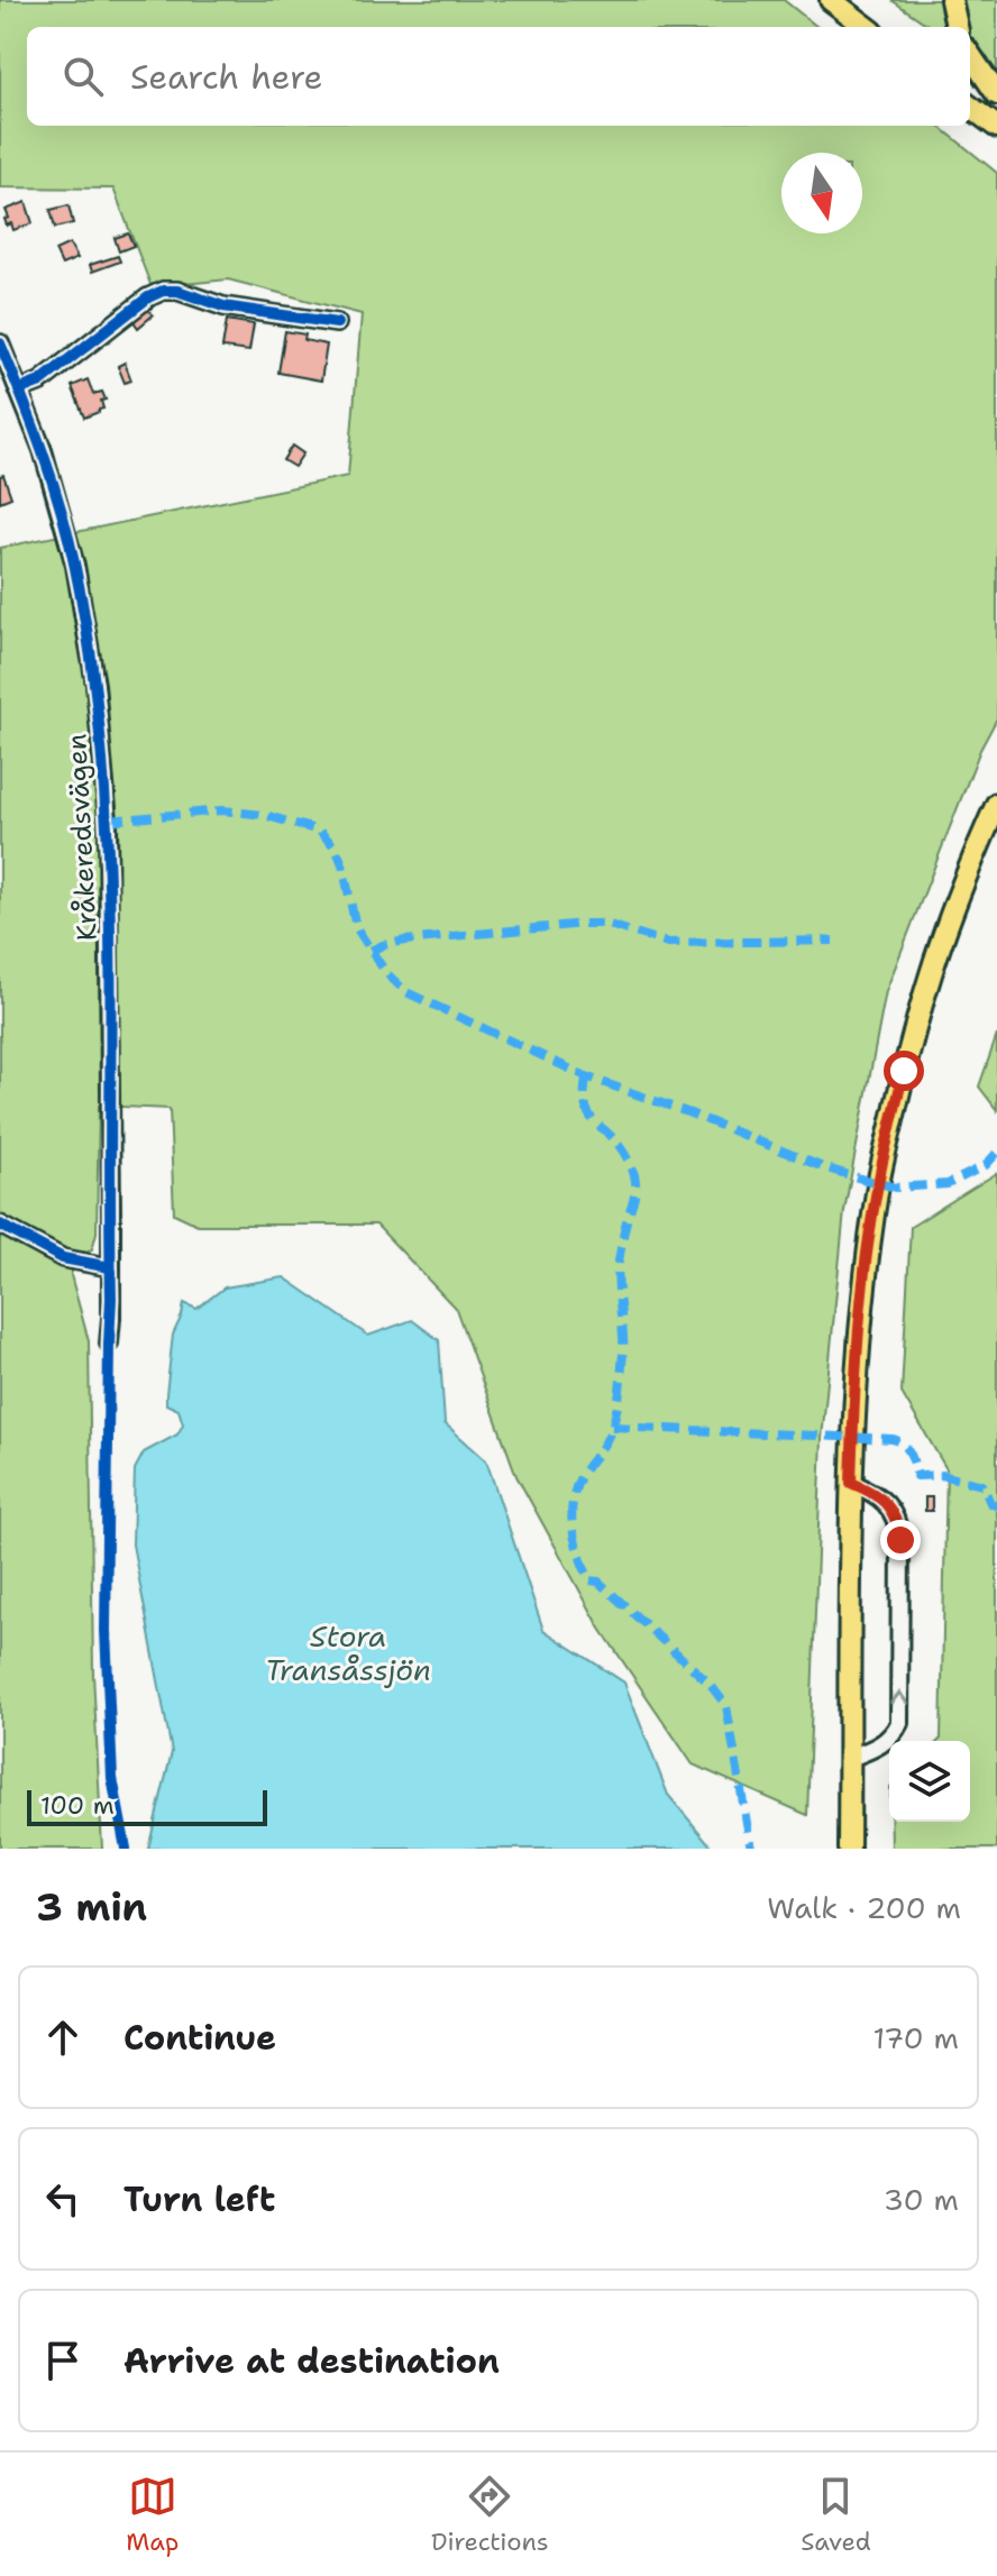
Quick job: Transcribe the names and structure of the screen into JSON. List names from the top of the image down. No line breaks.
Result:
{"streets":{"street":["Kråkeredsvägen"]},"water":["Stora Transåssjön"],"scale_bar":"100 m","north":"bottom","page":{"search":"Search here","scale":"100 m","heading":["3 min","Walk · 200 m"],"list":[["Continue","170 m"],["Turn left","30 m"],"Arrive at destination"],"nav":["Map","Directions","Saved"]}}
